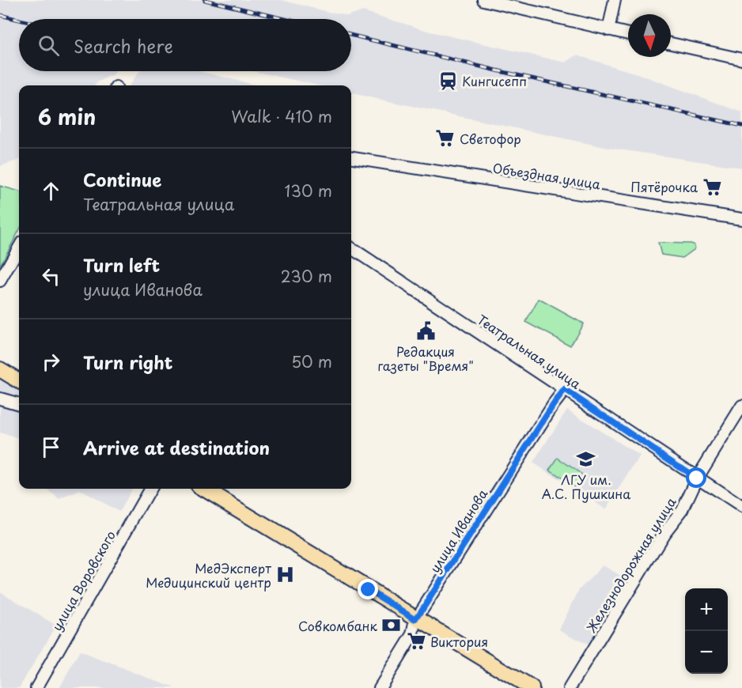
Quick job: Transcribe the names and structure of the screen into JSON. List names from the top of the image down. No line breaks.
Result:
{"streets":{"street":["Объездная улица","Театральная улица","улица Иванова","Железнодорожная улица","улица Воровского"]},"crossings":[["Театральная улица","улица Иванова"],["Театральная улица","Железнодорожная улица"]],"places":{"station":["Кингисепп"],"supermarket":["Светофор","Пятёрочка","Виктория"],"public building":["Редакция газеты \"Время\""],"school or university":["ЛГУ им. А.С. Пушкина"],"hospital":["МедЭксперт Медицинский центр"],"bank":["Совкомбанк"]},"north":"bottom","page":{"search":"Search here","heading":["6 min","Walk · 410 m"],"list":[["Continue","Театральная улица","130 m"],["Turn left","улица Иванова","230 m"],["Turn right","50 m"],"Arrive at destination"],"map_buttons":["+","−"]}}
